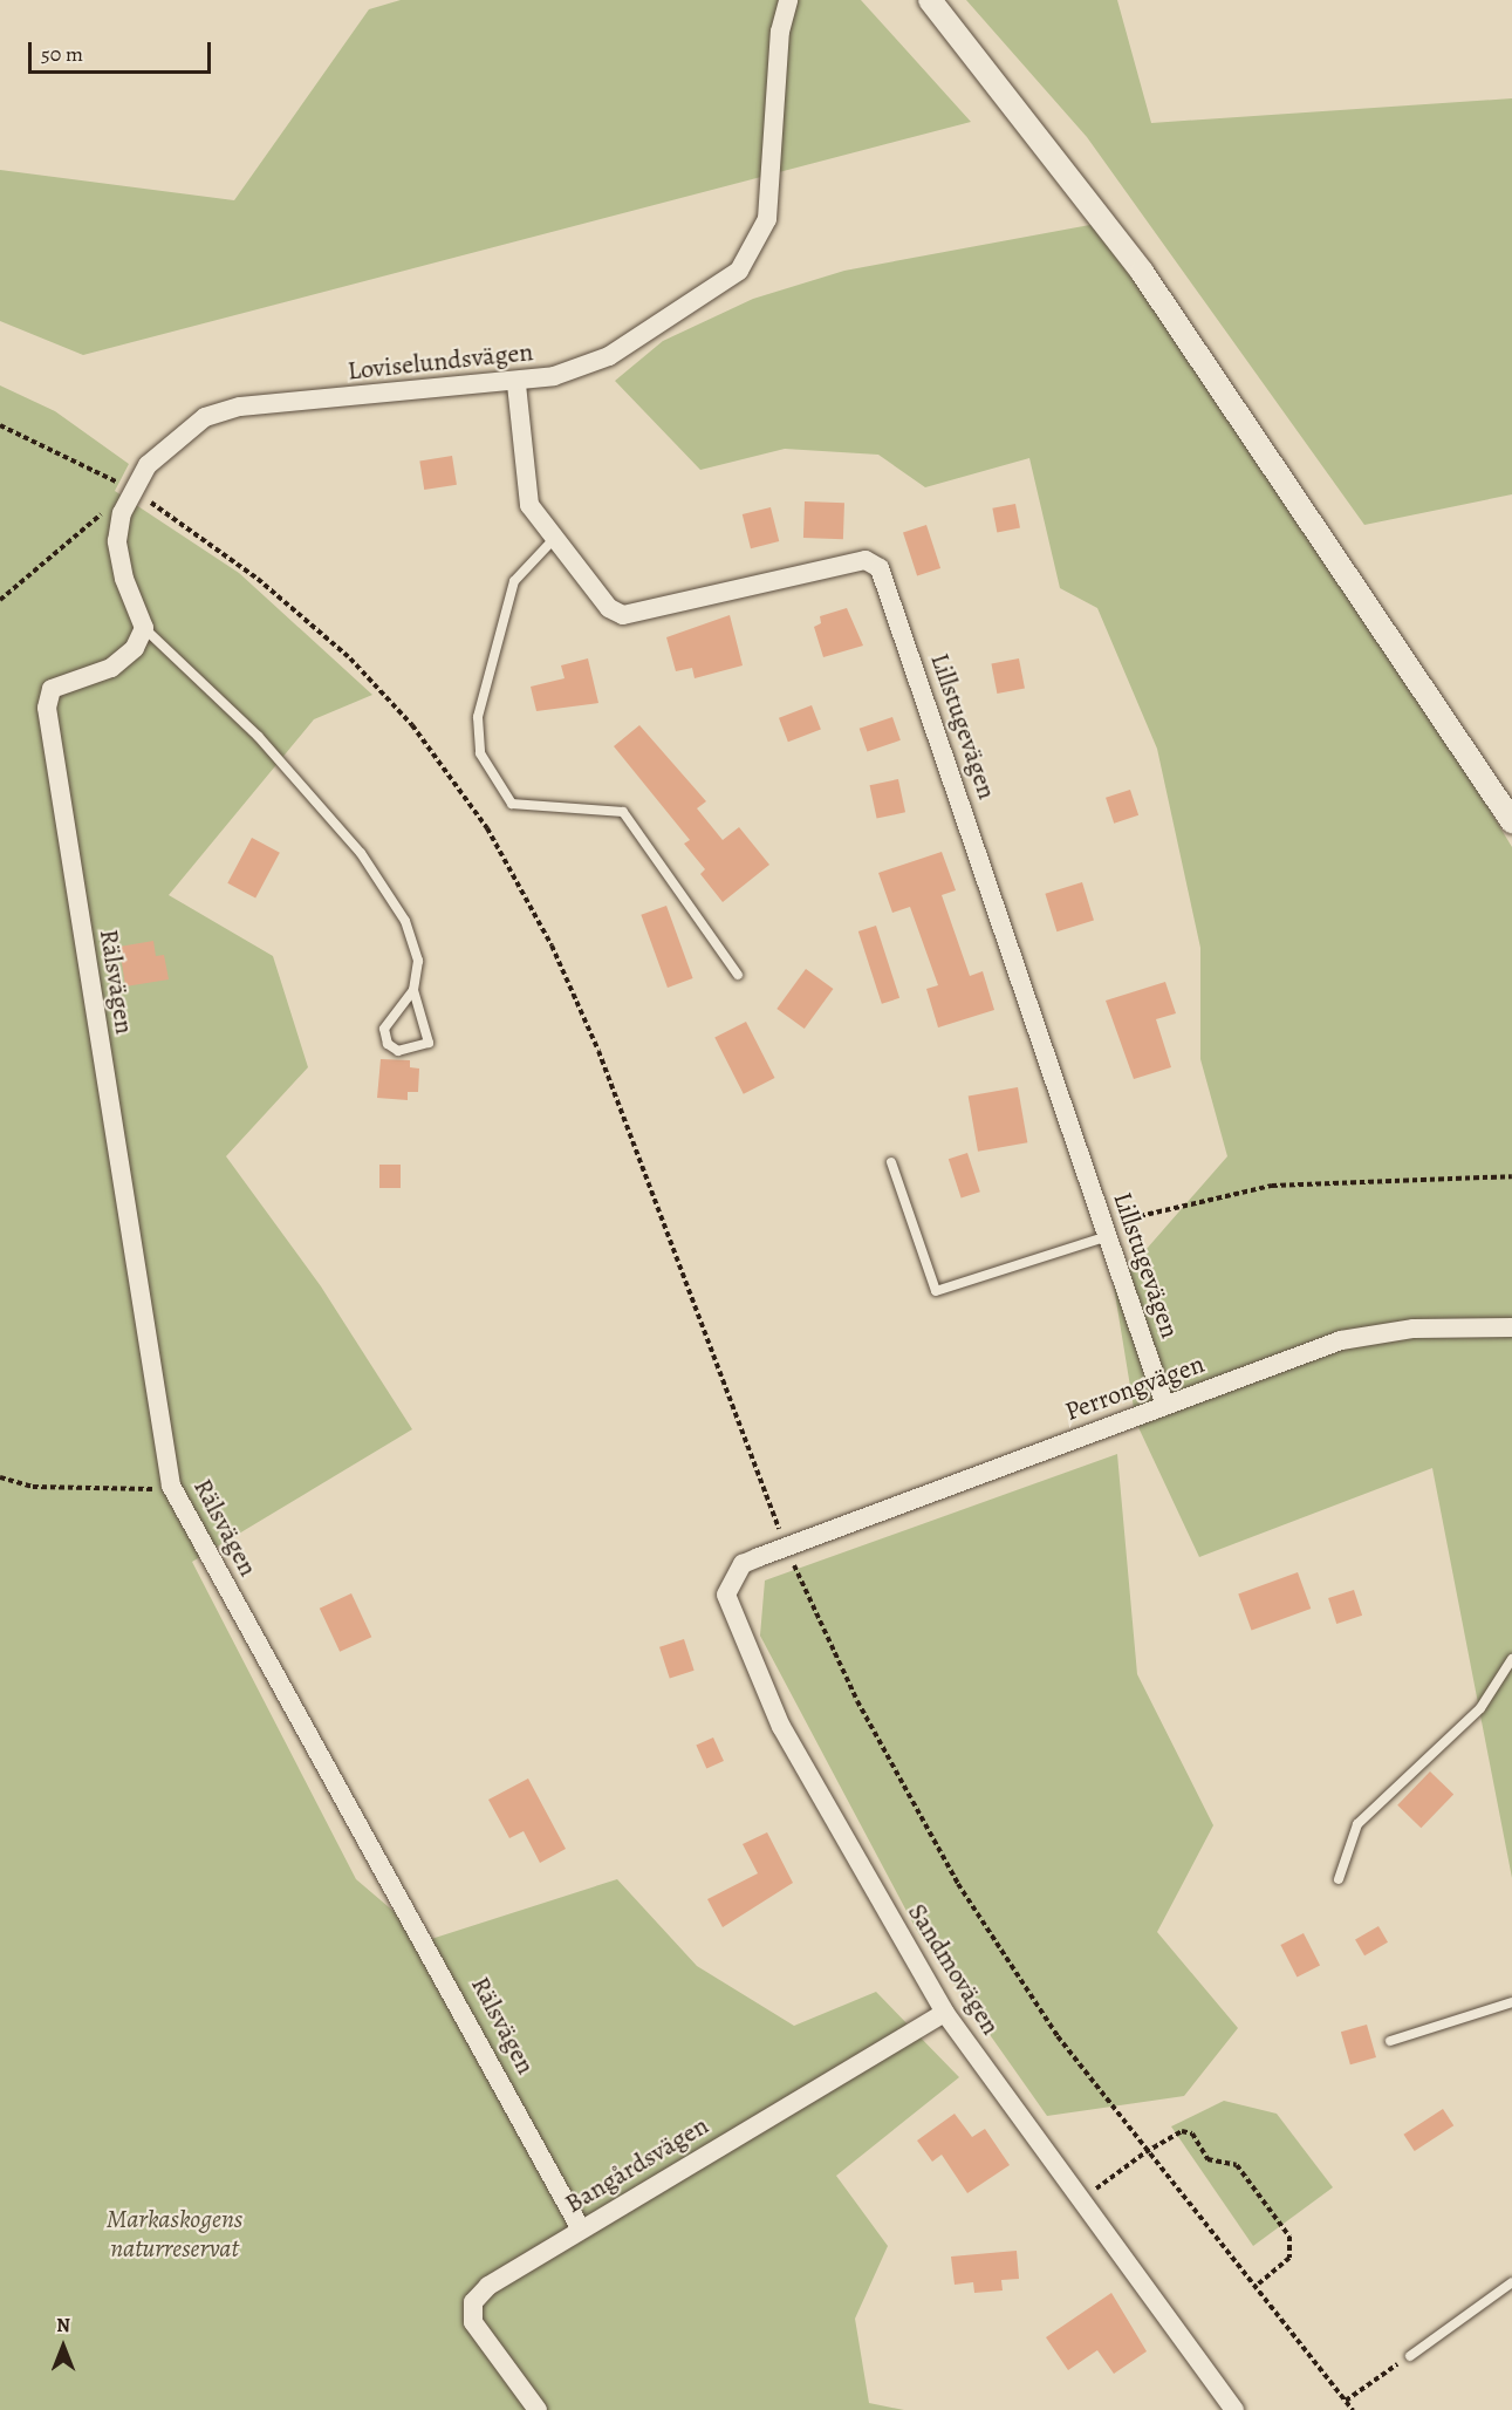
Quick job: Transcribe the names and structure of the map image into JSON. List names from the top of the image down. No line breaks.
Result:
{"streets":{"street":["Loviselundsvägen","Lillstugevägen","Rälsvägen","Perrongvägen","Sandmovägen","Bangårdsvägen"]},"crossings":[["Loviselundsvägen","Lillstugevägen"],["Loviselundsvägen","Rälsvägen"],["Lillstugevägen","Perrongvägen"],["Rälsvägen","Bangårdsvägen"],["Perrongvägen","Sandmovägen"],["Sandmovägen","Bangårdsvägen"]],"parks":["Markaskogens naturreservat"],"scale_bar":"50 m","north":"top"}
